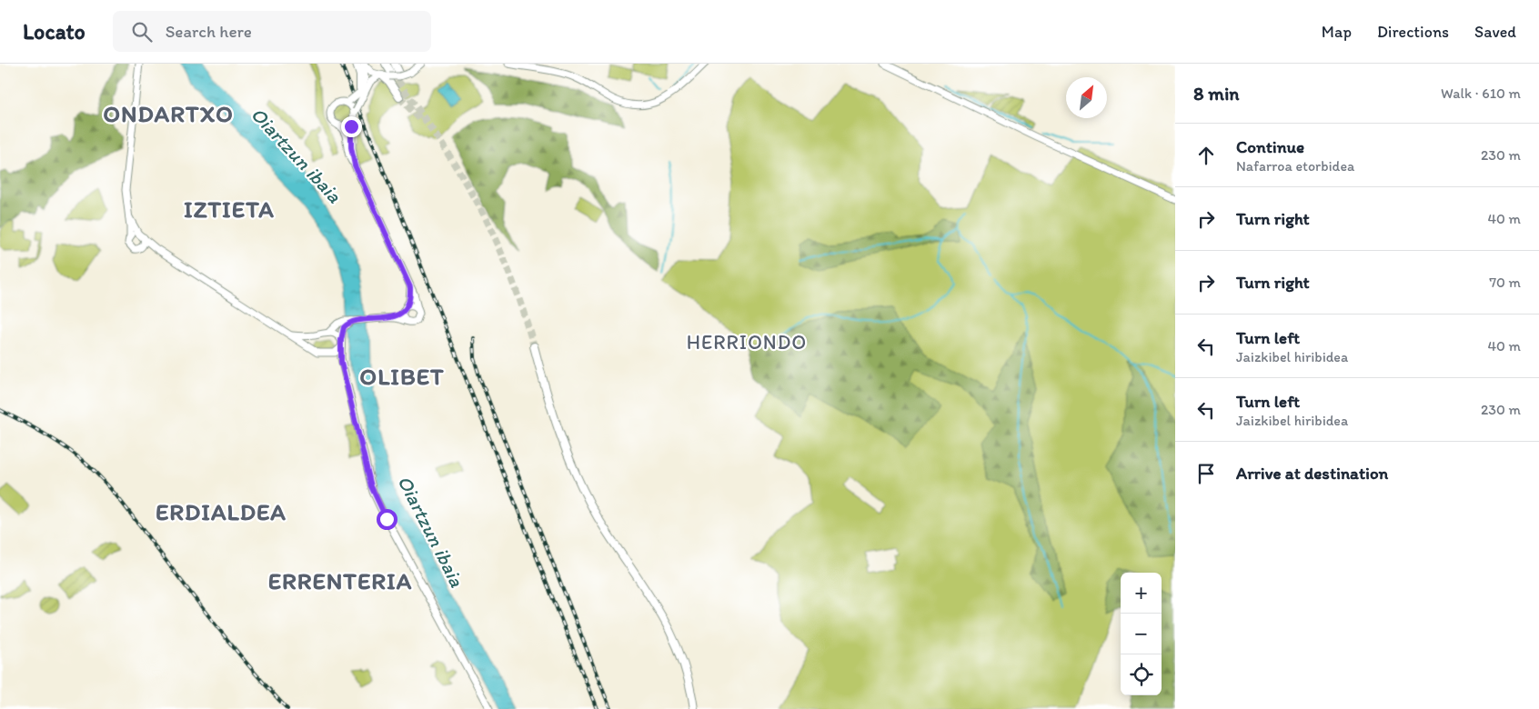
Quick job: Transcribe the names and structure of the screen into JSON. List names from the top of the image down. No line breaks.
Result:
{"districts":["ONDARTXO","IZTIETA","HERRIONDO","OLIBET","ERDIALDEA","ERRENTERIA"],"water":["Oiartzun ibaia"],"north":"top right","page":{"header":"Locato","search":"Search here","nav":["Map","Directions","Saved"],"heading":["8 min","Walk · 610 m"],"list":[["Continue","Nafarroa etorbidea","230 m"],["Turn right","40 m"],["Turn right","70 m"],["Turn left","Jaizkibel hiribidea","40 m"],["Turn left","Jaizkibel hiribidea","230 m"],"Arrive at destination"],"map_buttons":["+","−"]}}
